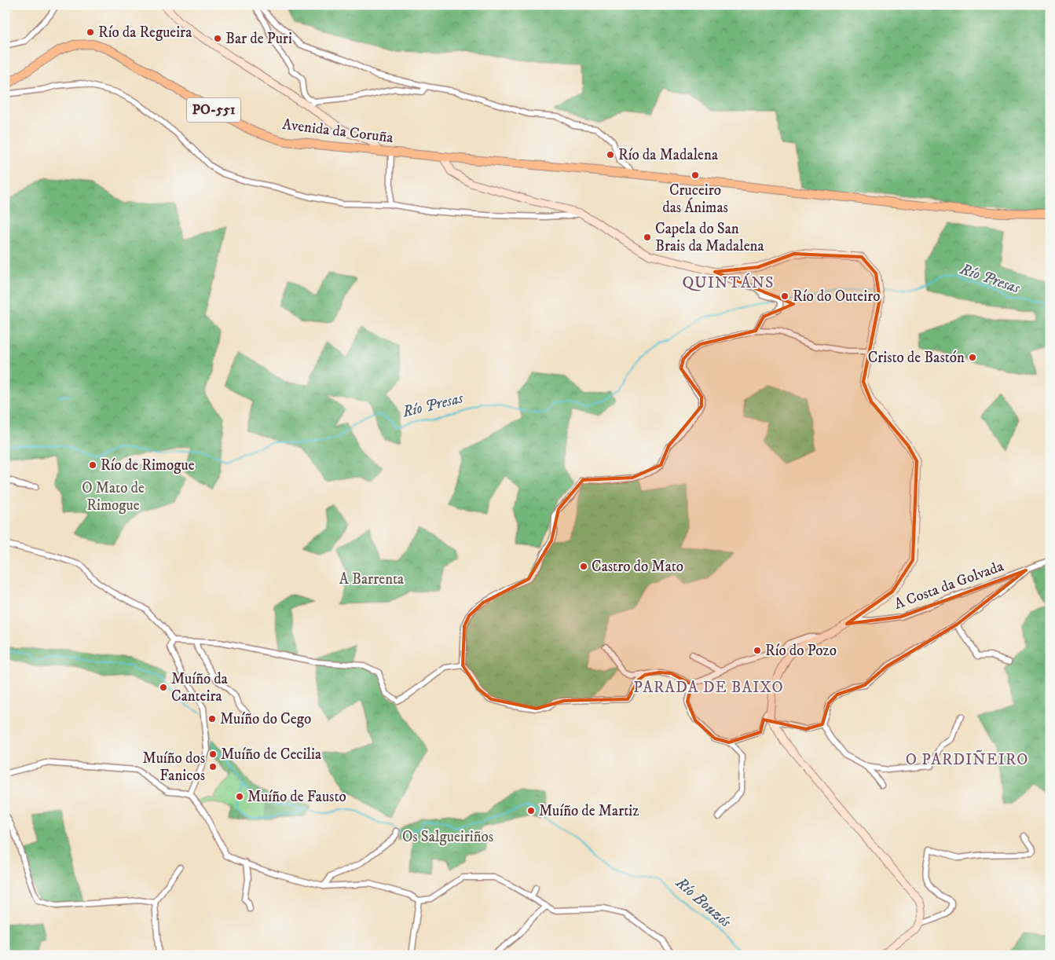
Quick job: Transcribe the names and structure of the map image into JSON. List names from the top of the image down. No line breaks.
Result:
{"streets":{"main road":["PO-551","Avenida da Coruña"],"street":["A Costa da Golvada"]},"crossings":[["PO-551","Avenida da Coruña"]],"districts":["QUINTÁNS","PARADA DE BAIXO","O PARDIÑEIRO"],"water":["Río Presas","Río Bouzós"],"parks":["O Mato de Rimogue","A Barrenta","Os Salgueiriños"],"places":["Río da Regueira","Bar de Puri","Río da Madalena","Cruceiro das Ánimas","Capela do San Brais da Madalena","Río do Outeiro","Cristo de Bastón","Río de Rimogue","Castro do Mato","Río do Pozo","Muíño da Canteira","Muíño do Cego","Muíño de Cecilia","Muíño dos Fanicos","Muíño de Fausto","Muíño de Martiz"]}
